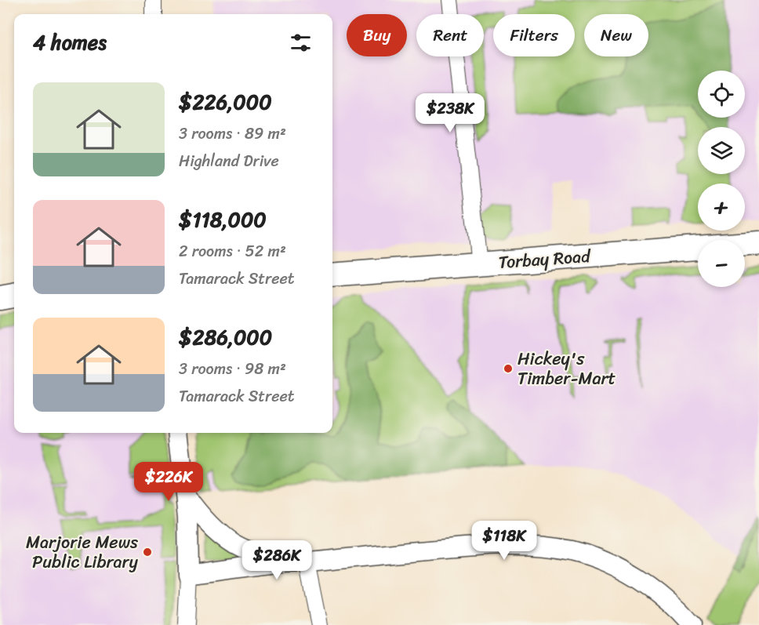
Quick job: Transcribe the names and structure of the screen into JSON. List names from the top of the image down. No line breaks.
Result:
{"streets":{"main road":["Torbay Road"]},"places":["Hickey's Timber-Mart","Marjorie Mews Public Library"],"page":{"chip":["Buy","Rent","Filters","New"],"heading":"4 homes","map_buttons":["+","−"],"list":[{"name":"$226,000","note":"3 rooms · 89 m² · Highland Drive"},{"name":"$118,000","note":"2 rooms · 52 m² · Tamarack Street"},{"name":"$286,000","note":"3 rooms · 98 m² · Tamarack Street"}],"price":["$238K","$226K","$118K","$286K"]}}
